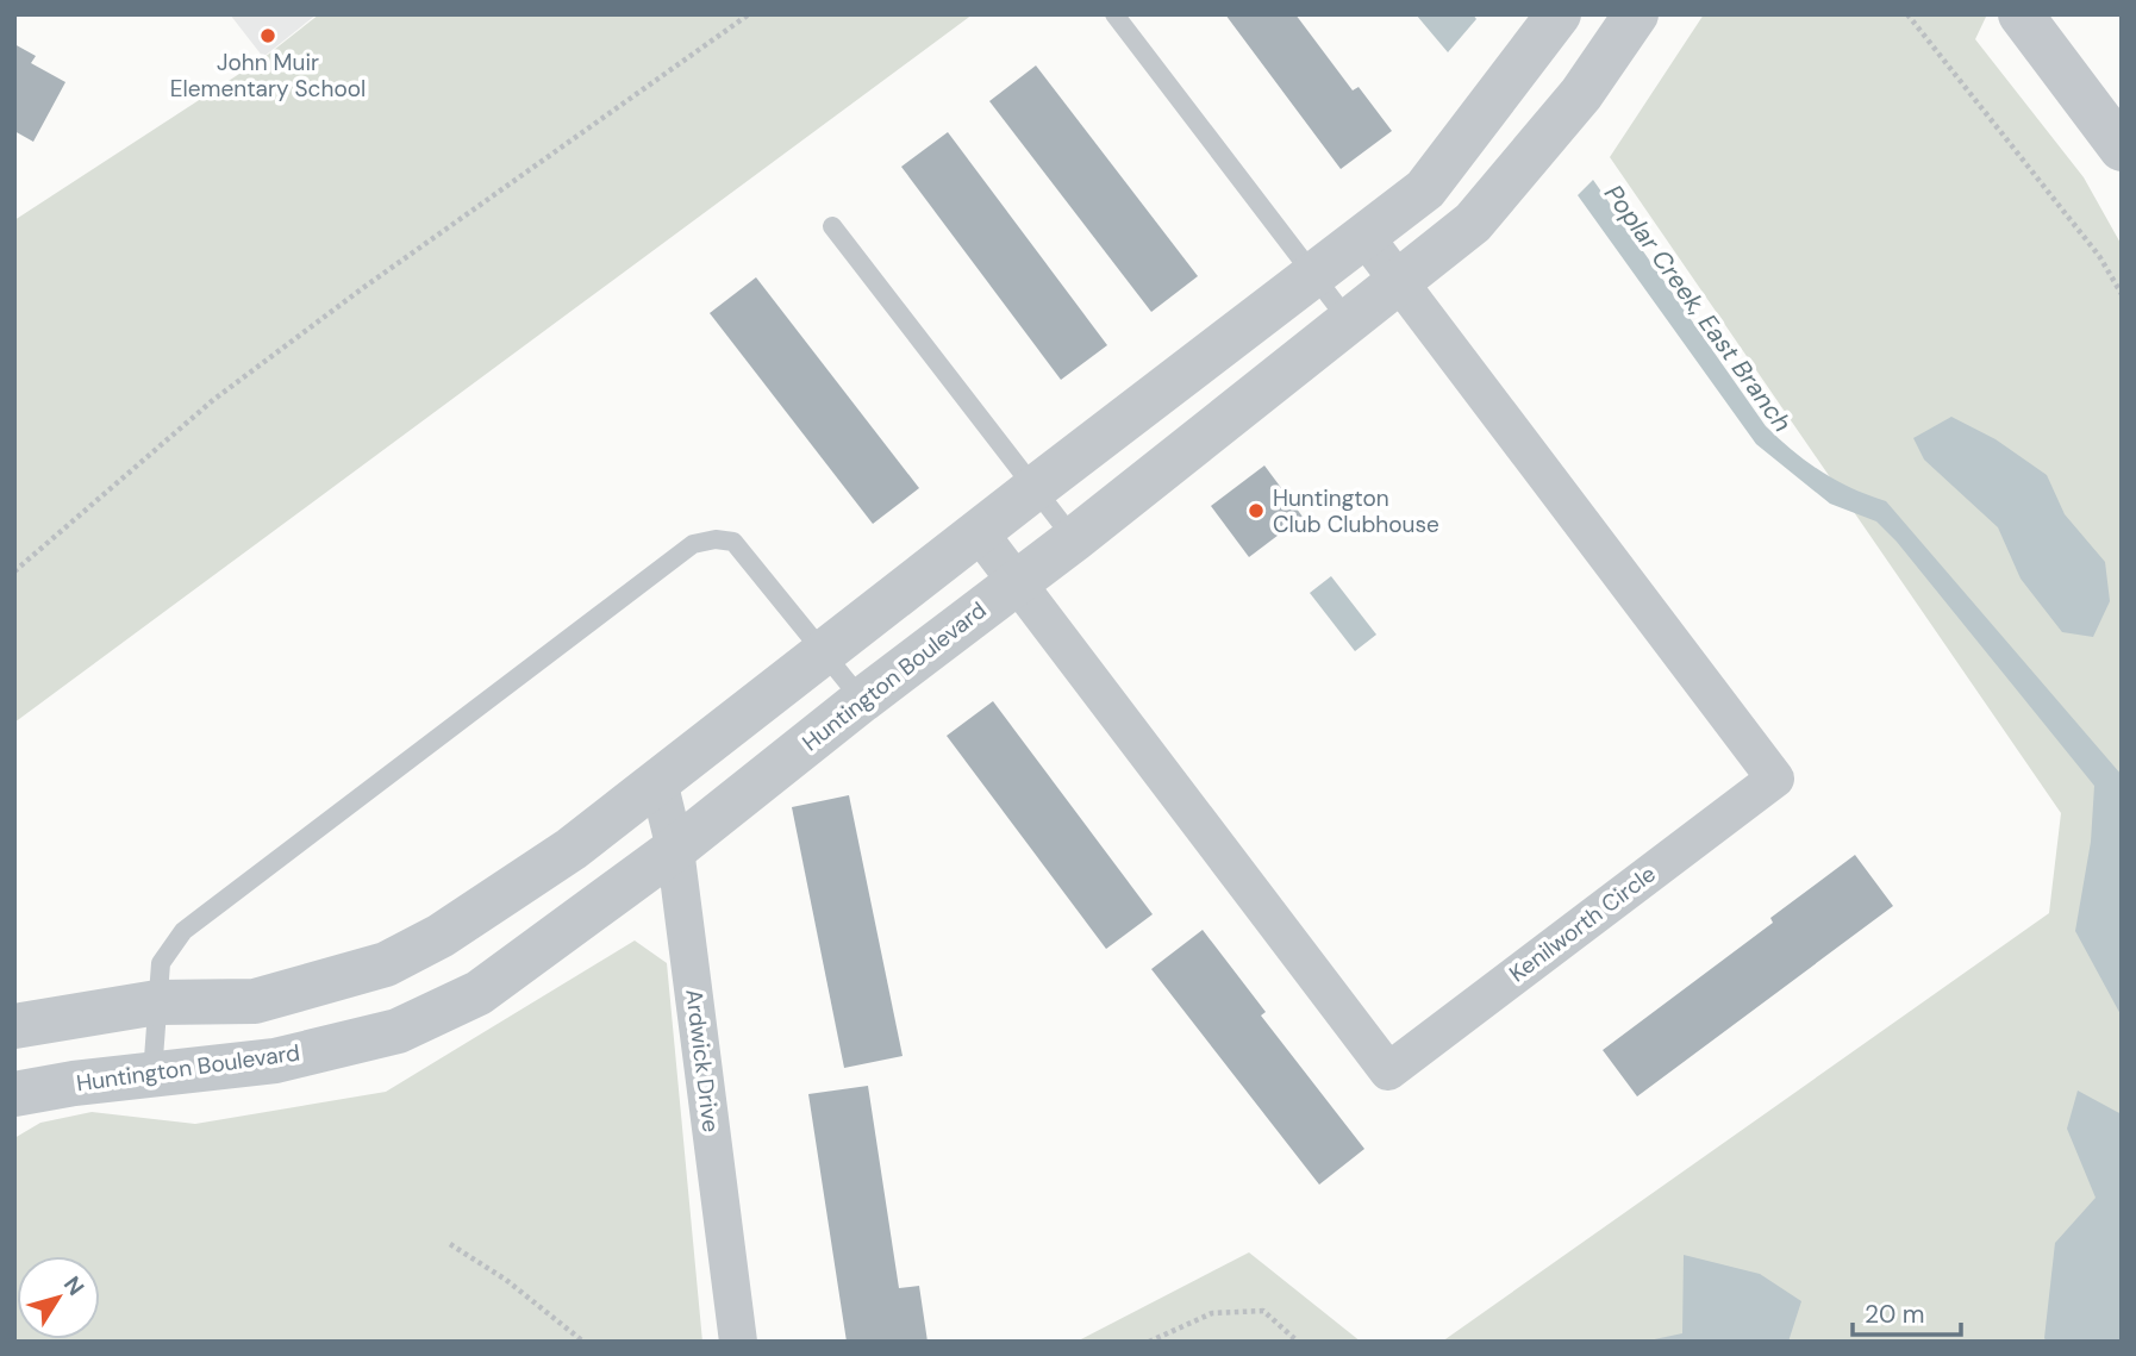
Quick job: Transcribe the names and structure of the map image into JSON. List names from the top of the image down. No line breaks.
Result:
{"streets":{"street":["Huntington Boulevard","Kenilworth Circle","Ardwick Drive"]},"crossings":[["Huntington Boulevard","Kenilworth Circle"],["Huntington Boulevard","Ardwick Drive"]],"water":["Poplar Creek, East Branch"],"places":["John Muir Elementary School","Huntington Club Clubhouse"],"scale_bar":"20 m","north":"top right"}
